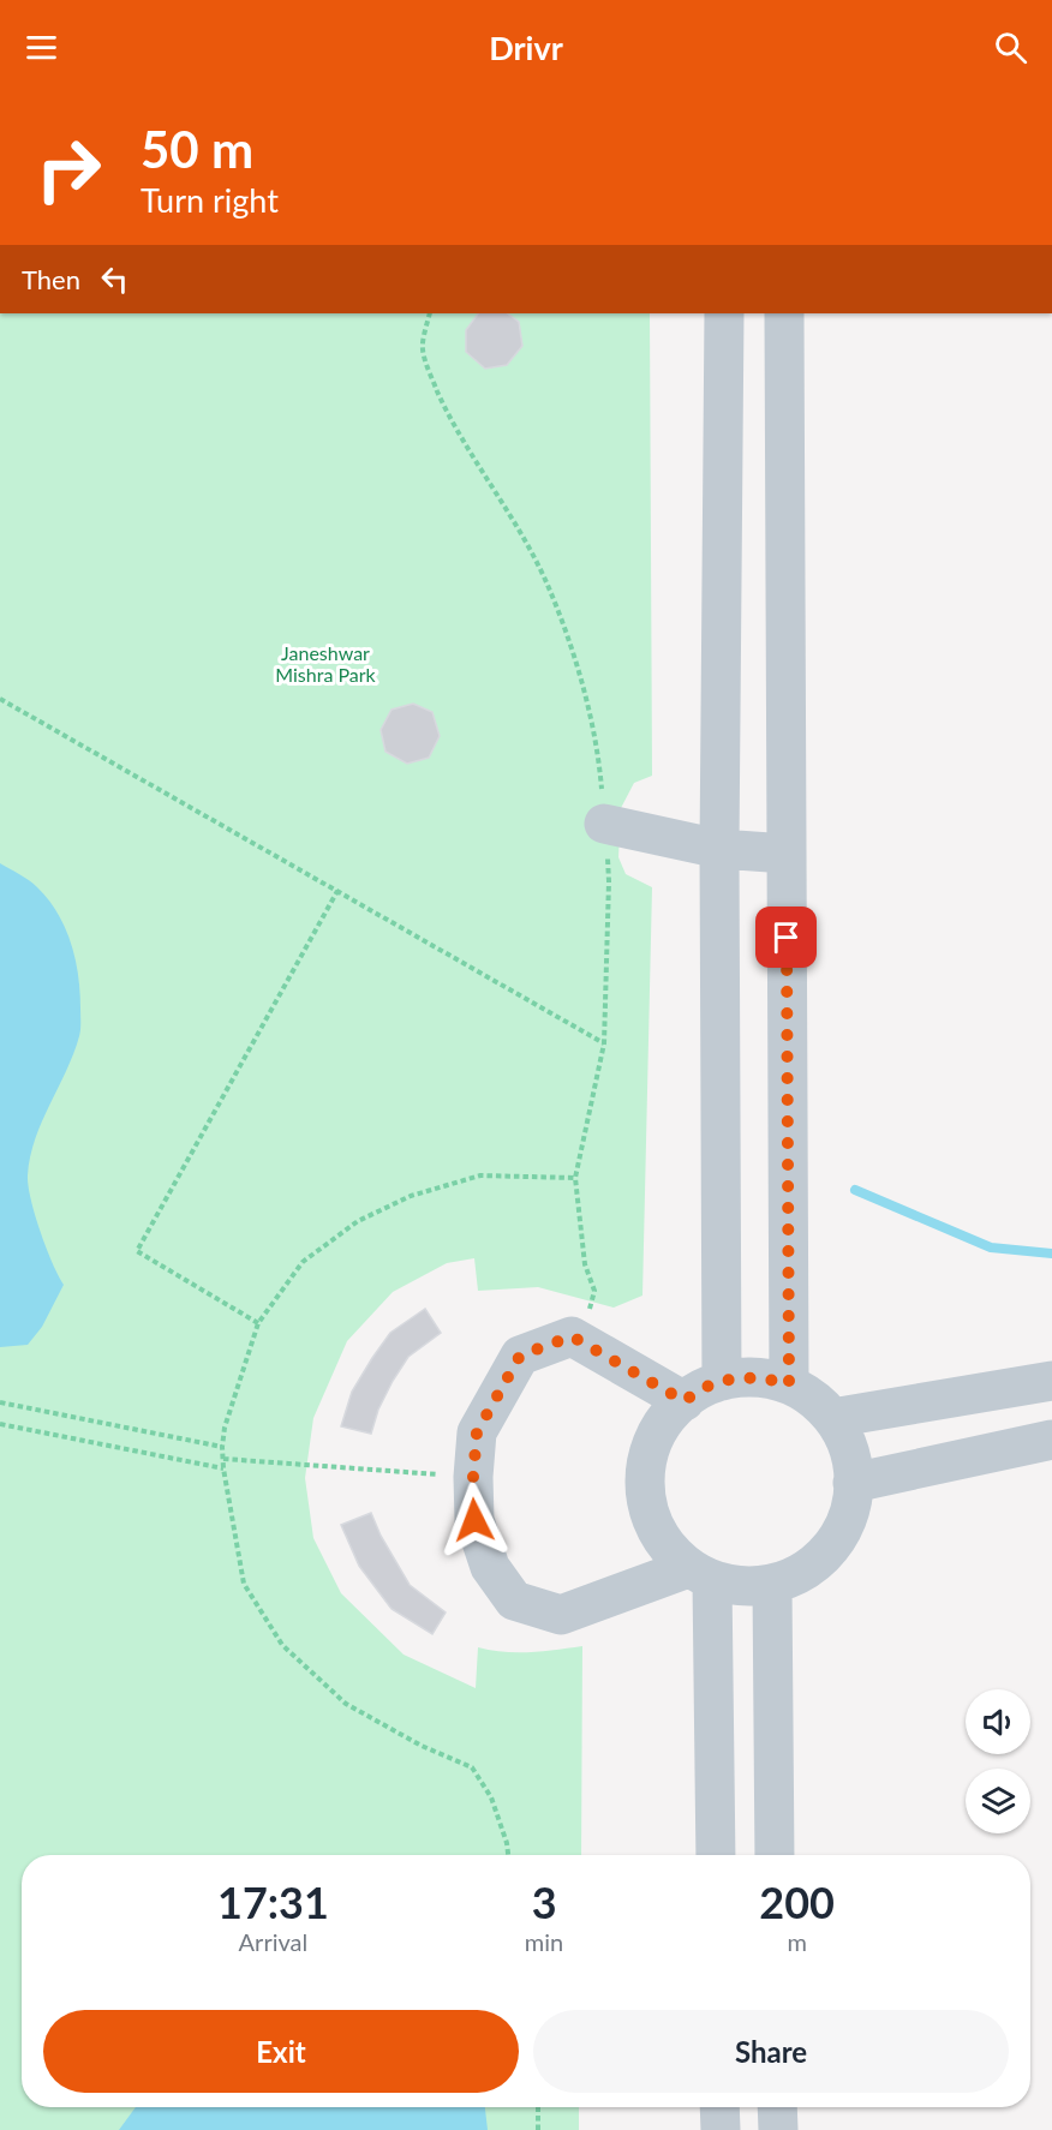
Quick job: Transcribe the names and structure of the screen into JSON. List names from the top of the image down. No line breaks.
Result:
{"parks":["Janeshwar Mishra Park"],"page":{"header":"Drivr","turn":["50 m","Turn right"],"then":"Then","eta":["17:31","Arrival","3","min","200","m"],"buttons":["Exit","Share"]}}
